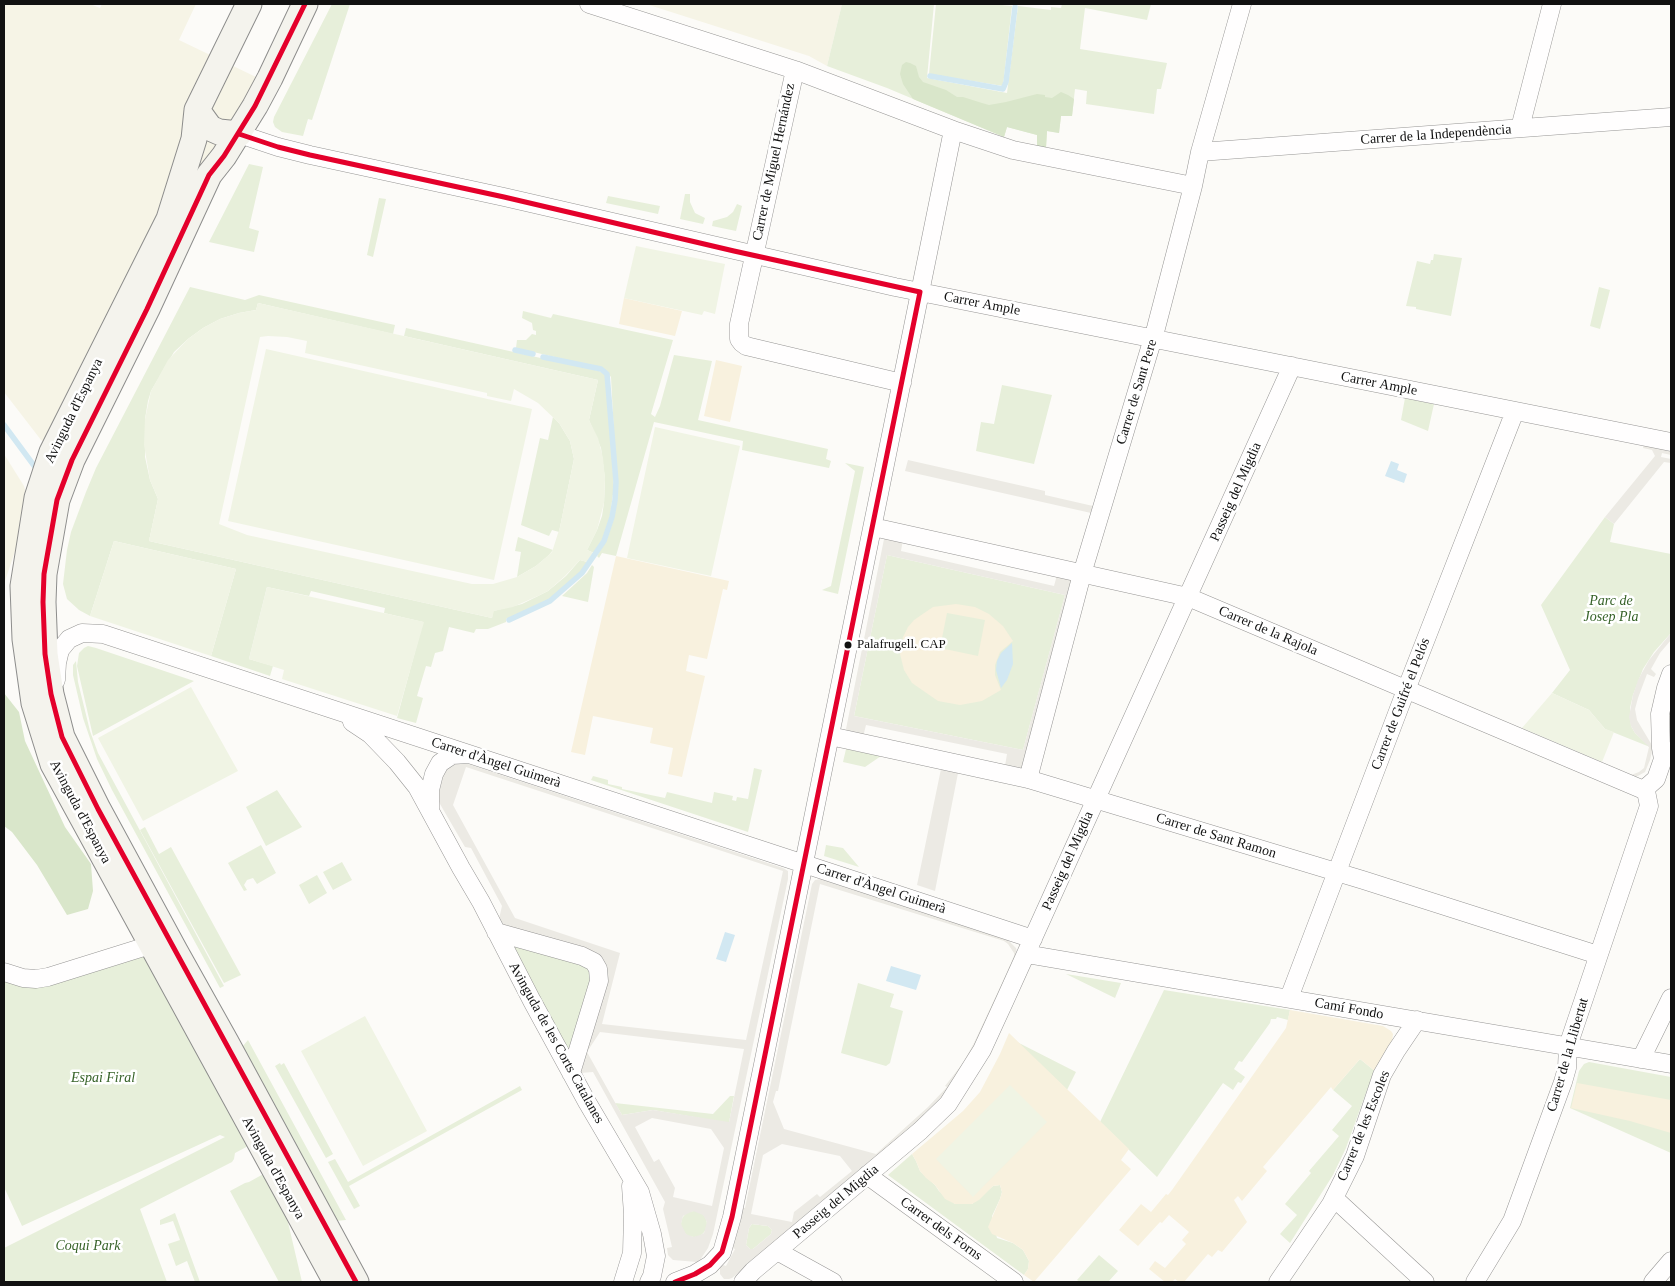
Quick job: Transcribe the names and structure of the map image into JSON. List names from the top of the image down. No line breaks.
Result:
{"streets":{"main road":["Avinguda d'Espanya"],"street":["Carrer de la Independència","Carrer de Miguel Hernández","Carrer Ample","Carrer de Sant Pere","Passeig del Migdia","Carrer de la Rajola","Carrer de Guifré el Pelós","Carrer d'Àngel Guimerà","Carrer de Sant Ramon","Camí Fondo","Avinguda de les Corts Catalanes","Carrer de la Llibertat","Carrer de les Escoles","Carrer dels Forns"]},"crossings":[["Carrer de la Independència","Carrer de Sant Pere"],["Carrer de Miguel Hernández","Carrer Ample"],["Carrer Ample","Carrer de Sant Pere"],["Carrer Ample","Avinguda d'Espanya"],["Carrer Ample","Passeig del Migdia"],["Carrer Ample","Carrer de Guifré el Pelós"],["Carrer de Sant Pere","Carrer de la Rajola"],["Carrer de Sant Pere","Carrer de Sant Ramon"],["Avinguda d'Espanya","Carrer d'Àngel Guimerà"],["Passeig del Migdia","Carrer de la Rajola"],["Passeig del Migdia","Carrer d'Àngel Guimerà"],["Passeig del Migdia","Carrer de Sant Ramon"],["Passeig del Migdia","Camí Fondo"],["Passeig del Migdia","Carrer dels Forns"],["Carrer de la Rajola","Carrer de Guifré el Pelós"],["Carrer de la Rajola","Carrer de la Llibertat"],["Carrer de Guifré el Pelós","Carrer de Sant Ramon"],["Carrer de Guifré el Pelós","Camí Fondo"],["Carrer d'Àngel Guimerà","Camí Fondo"],["Carrer d'Àngel Guimerà","Avinguda de les Corts Catalanes"],["Carrer de Sant Ramon","Carrer de la Llibertat"],["Camí Fondo","Carrer de la Llibertat"],["Camí Fondo","Carrer de les Escoles"]],"parks":["Parc de Josep Pla","Espai Firal","Coqui Park"],"places":["Palafrugell. CAP"]}
